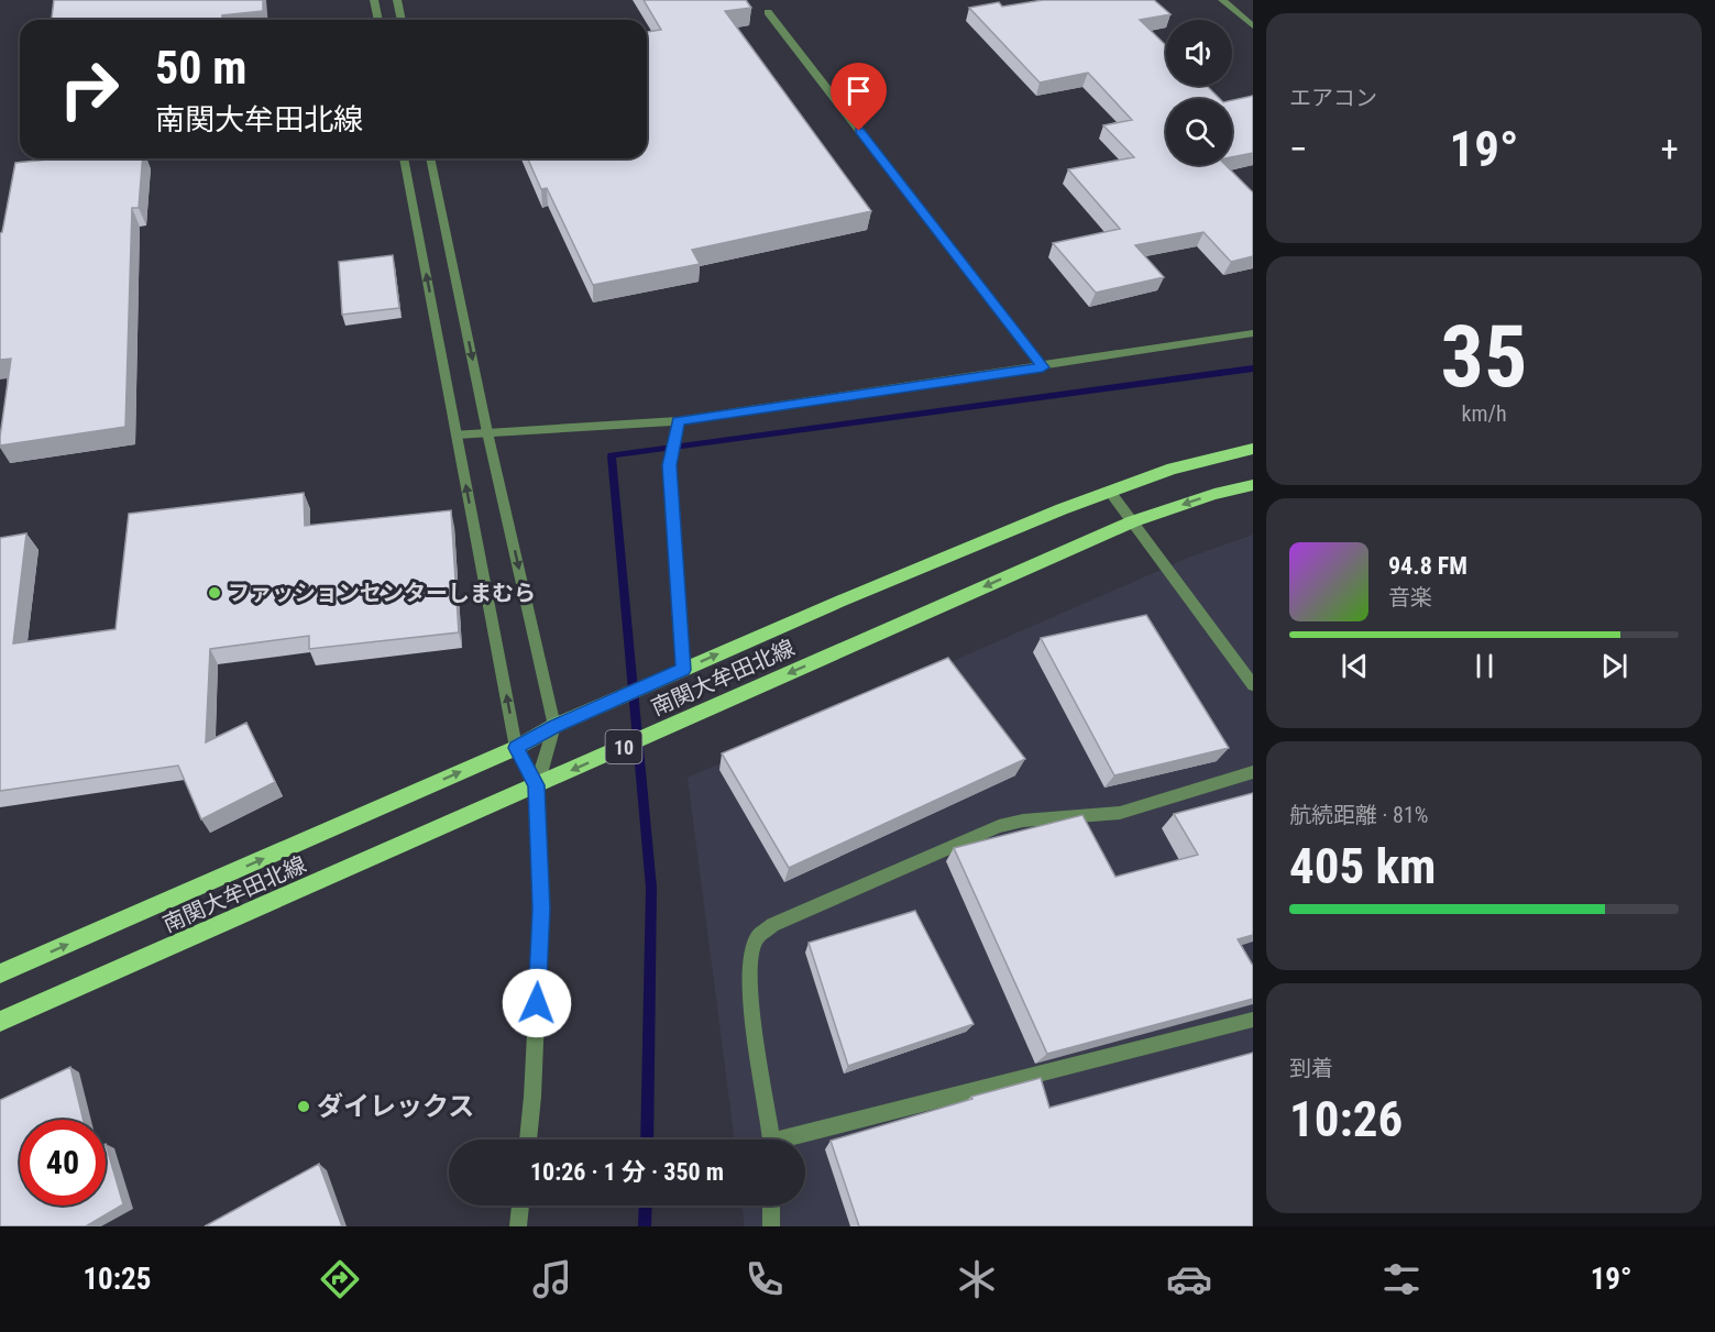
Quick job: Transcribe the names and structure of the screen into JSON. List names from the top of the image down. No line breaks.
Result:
{"streets":{"main road":["南関大牟田北線","10"]},"places":["ファッションセンターしまむら","ダイレックス"],"page":{"tile":["エアコン",["35","km/h"],["航続距離 · 81%","405 km"],["到着","10:26"]],"turn":["50 m","南関大牟田北線"],"heat":["−","19°","+"],"song":["94.8 FM","音楽"],"limit":"40","trip":"10:26 · 1 分 · 350 m","tabs":["10:25","19°"]}}
